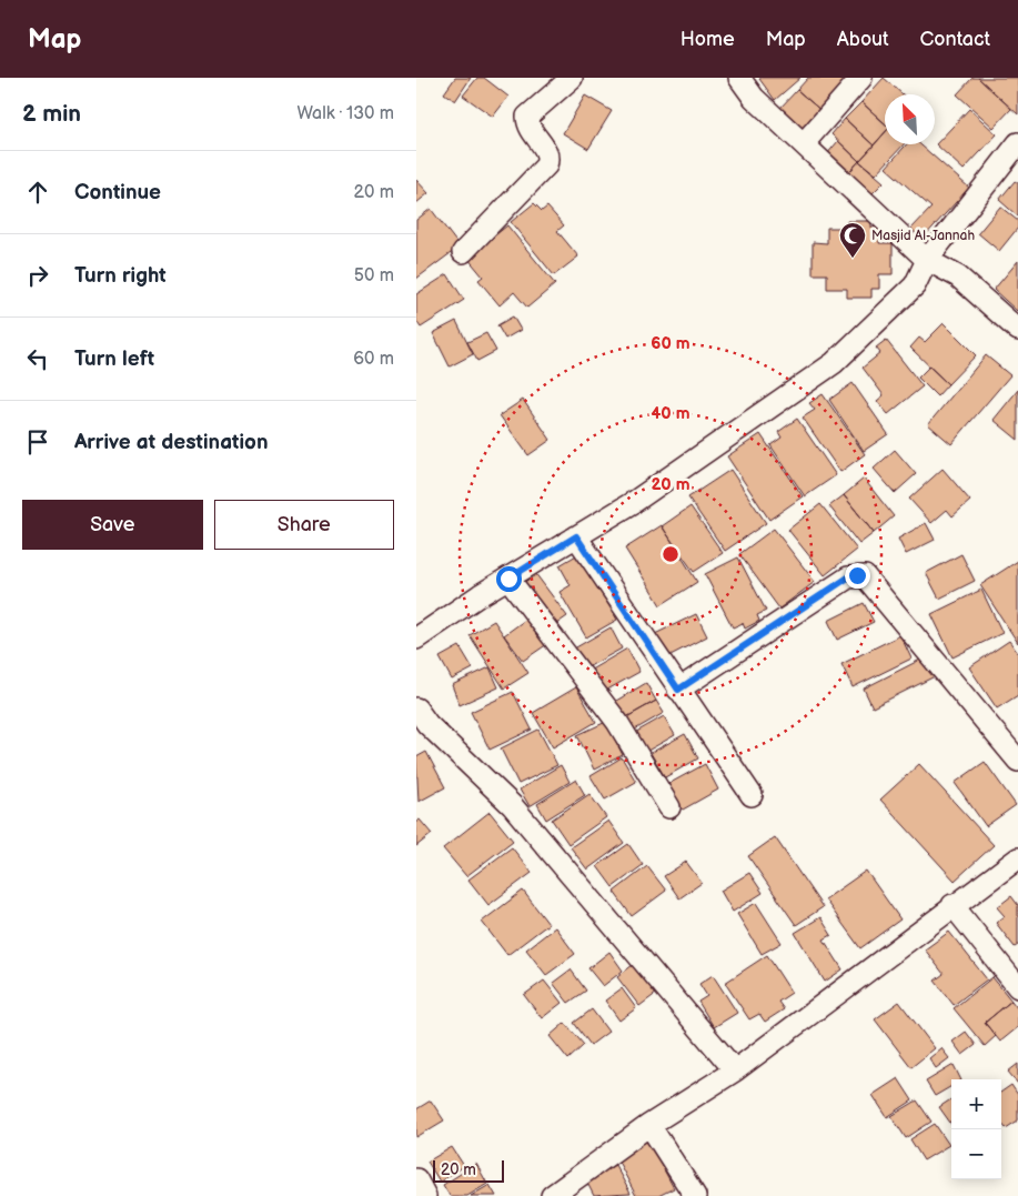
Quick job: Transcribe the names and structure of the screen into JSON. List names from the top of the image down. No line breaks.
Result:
{"places":{"mosque":["Masjid Al-Jannah"]},"scale_bar":"20 m","north":"top left","page":{"header":"Map","nav":["Home","Map","About","Contact"],"heading":["2 min","Walk · 130 m"],"list":[["Continue","20 m"],["Turn right","50 m"],["Turn left","60 m"],"Arrive at destination"],"buttons":["Save","Share"],"map_buttons":["+","−"],"scale":"20 m"},"rings":["60 m","40 m","20 m"]}
